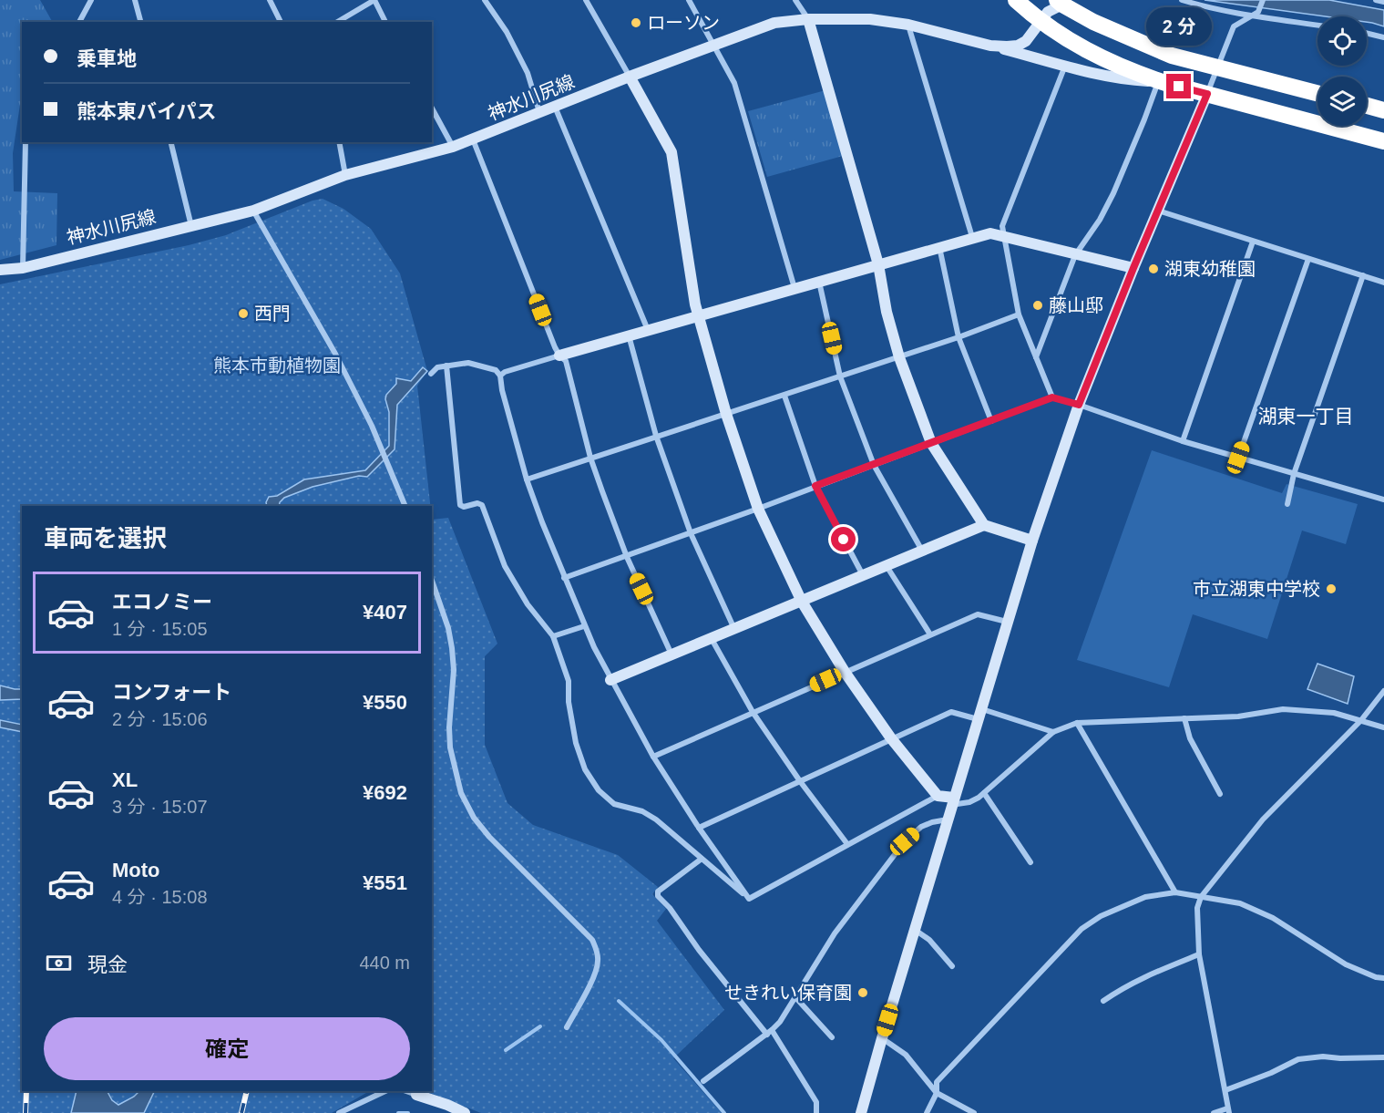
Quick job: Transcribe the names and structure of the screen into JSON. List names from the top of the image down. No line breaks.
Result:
{"streets":{"street":["神水川尻線"]},"districts":["湖東一丁目"],"parks":["熊本市動植物園"],"places":["ローソン","湖東幼稚園","藤山邸","西門","市立湖東中学校","せきれい保育園"],"page":{"bubble":"2 分","banner":["乗車地","熊本東バイパス"],"heading":"車両を選択","list":[{"name":"エコノミー","note":"1 分 · 15:05","value":"¥407"},{"name":"コンフォート","note":"2 分 · 15:06","value":"¥550"},{"name":"XL","note":"3 分 · 15:07","value":"¥692"},{"name":"Moto","note":"4 分 · 15:08","value":"¥551"}],"pay":["現金","440 m"],"buttons":"確定"}}
